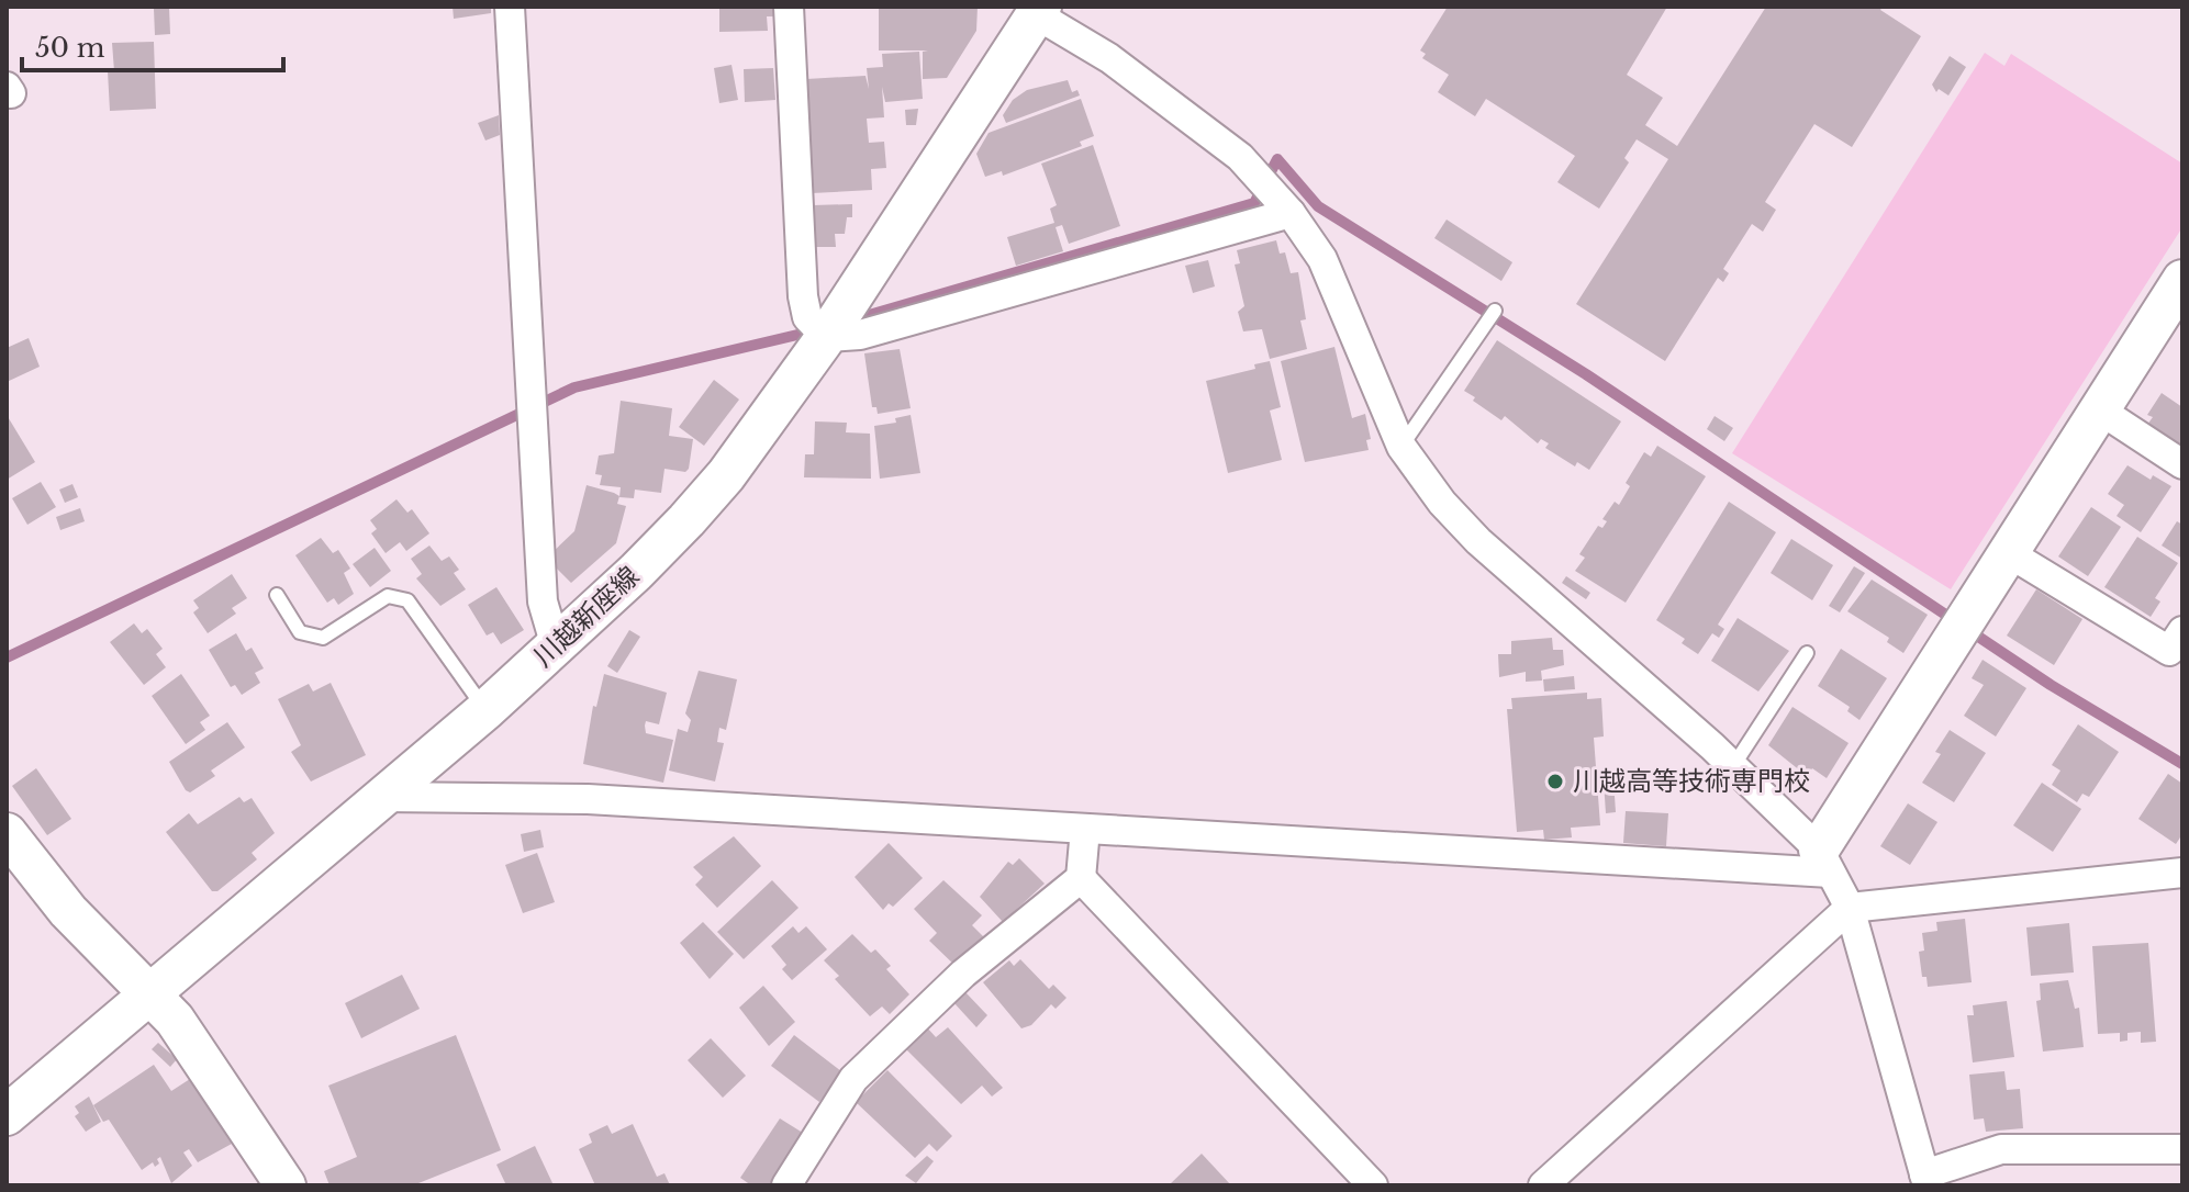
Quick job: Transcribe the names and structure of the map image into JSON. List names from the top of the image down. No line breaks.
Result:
{"streets":{"main road":["川越新座線"]},"places":["川越高等技術専門校"],"scale_bar":"50 m"}
